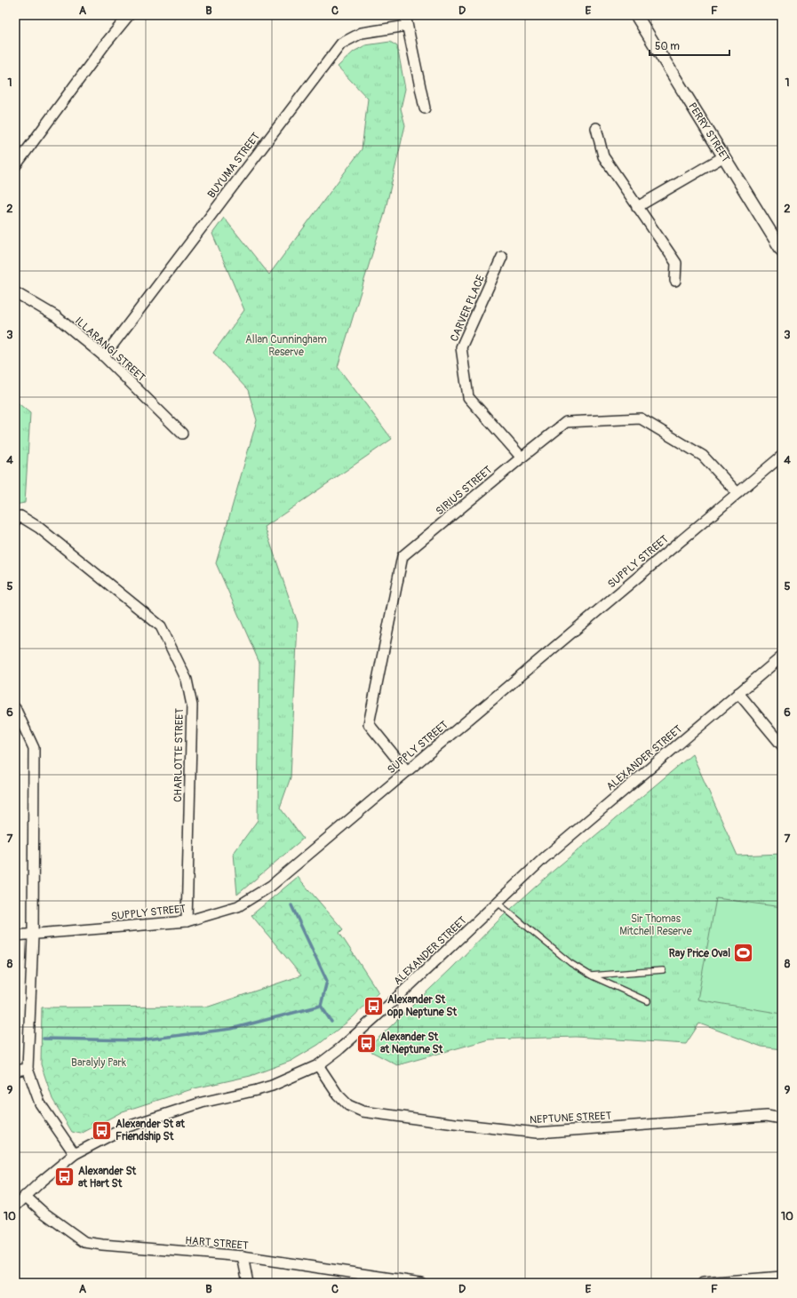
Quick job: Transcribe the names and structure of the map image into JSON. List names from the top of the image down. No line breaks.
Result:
{"streets":{"street":["PERRY STREET","BUYUMA STREET","CARVER PLACE","ILLARANGI STREET","SIRIUS STREET","SUPPLY STREET","CHARLOTTE STREET","ALEXANDER STREET","NEPTUNE STREET","HART STREET"]},"crossings":[["BUYUMA STREET","ILLARANGI STREET"],["CARVER PLACE","SIRIUS STREET"],["SIRIUS STREET","SUPPLY STREET"],["SUPPLY STREET","CHARLOTTE STREET"],["ALEXANDER STREET","NEPTUNE STREET"],["ALEXANDER STREET","HART STREET"]],"parks":["Allan Cunningham Reserve","Sir Thomas Mitchell Reserve","Baralyly Park"],"places":{"sports":["Ray Price Oval"],"bus stop":["Alexander St opp Neptune St","Alexander St at Neptune St","Alexander St at Friendship St","Alexander St at Hart St"]},"scale_bar":"50 m","grid":{"columns":["A","B","C","D","E","F"],"rows":["1","2","3","4","5","6","7","8","9","10"]}}
